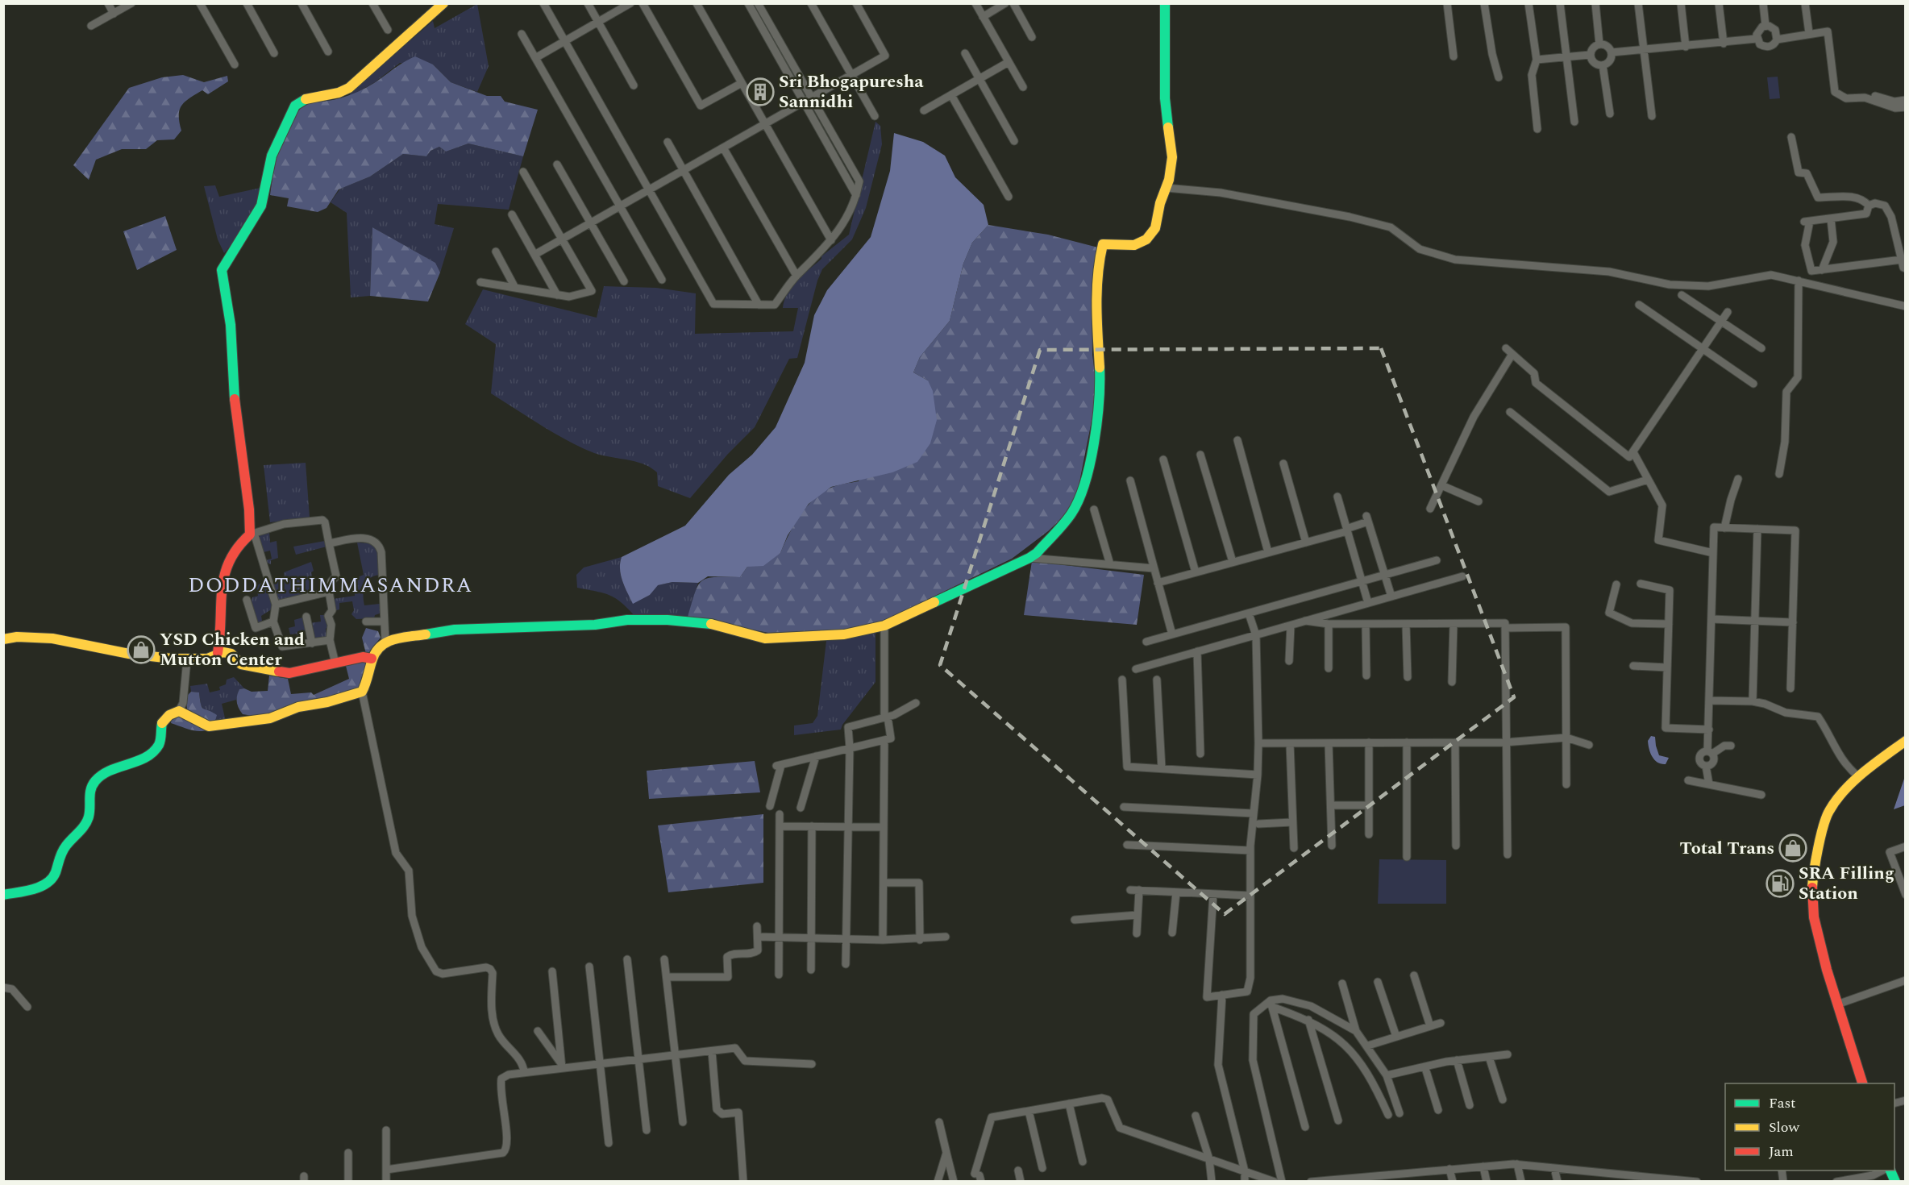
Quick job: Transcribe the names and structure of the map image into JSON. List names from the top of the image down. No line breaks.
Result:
{"districts":["DODDATHIMMASANDRA"],"places":{"building":["Sri Bhogapuresha Sannidhi"],"shop":["YSD Chicken and Mutton Center","Total Trans"],"fuel station":["SRA Filling Station"]},"legend":["Fast","Slow","Jam"]}
